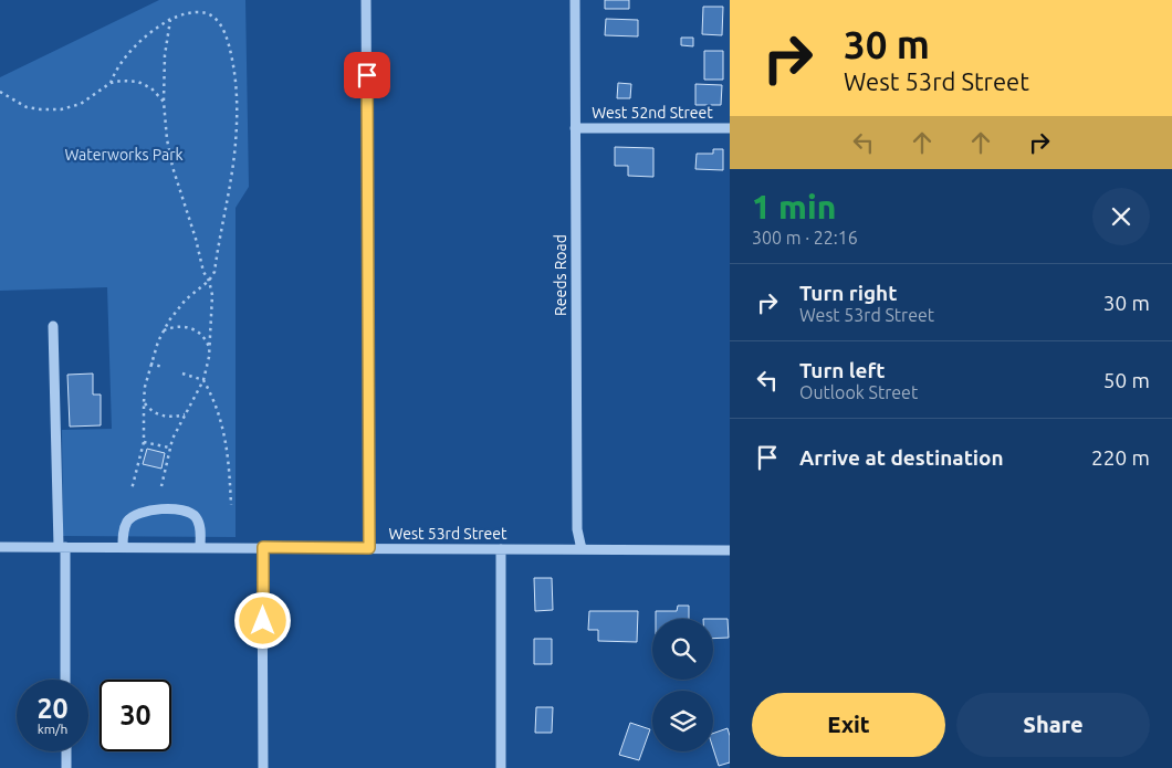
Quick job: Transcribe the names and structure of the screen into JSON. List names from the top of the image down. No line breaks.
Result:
{"streets":{"street":["West 52nd Street","Reeds Road","West 53rd Street"]},"crossings":[["West 52nd Street","Reeds Road"],["Reeds Road","West 53rd Street"]],"parks":["Waterworks Park"],"page":{"turn":["30 m","West 53rd Street"],"heading":["1 min","300 m · 22:16"],"list":[{"name":"Turn right","note":"West 53rd Street","value":"30 m"},{"name":"Turn left","note":"Outlook Street","value":"50 m"},{"name":"Arrive at destination","value":"220 m"}],"speed":"20 km/h","limit":"30","buttons":["Exit","Share"]}}
